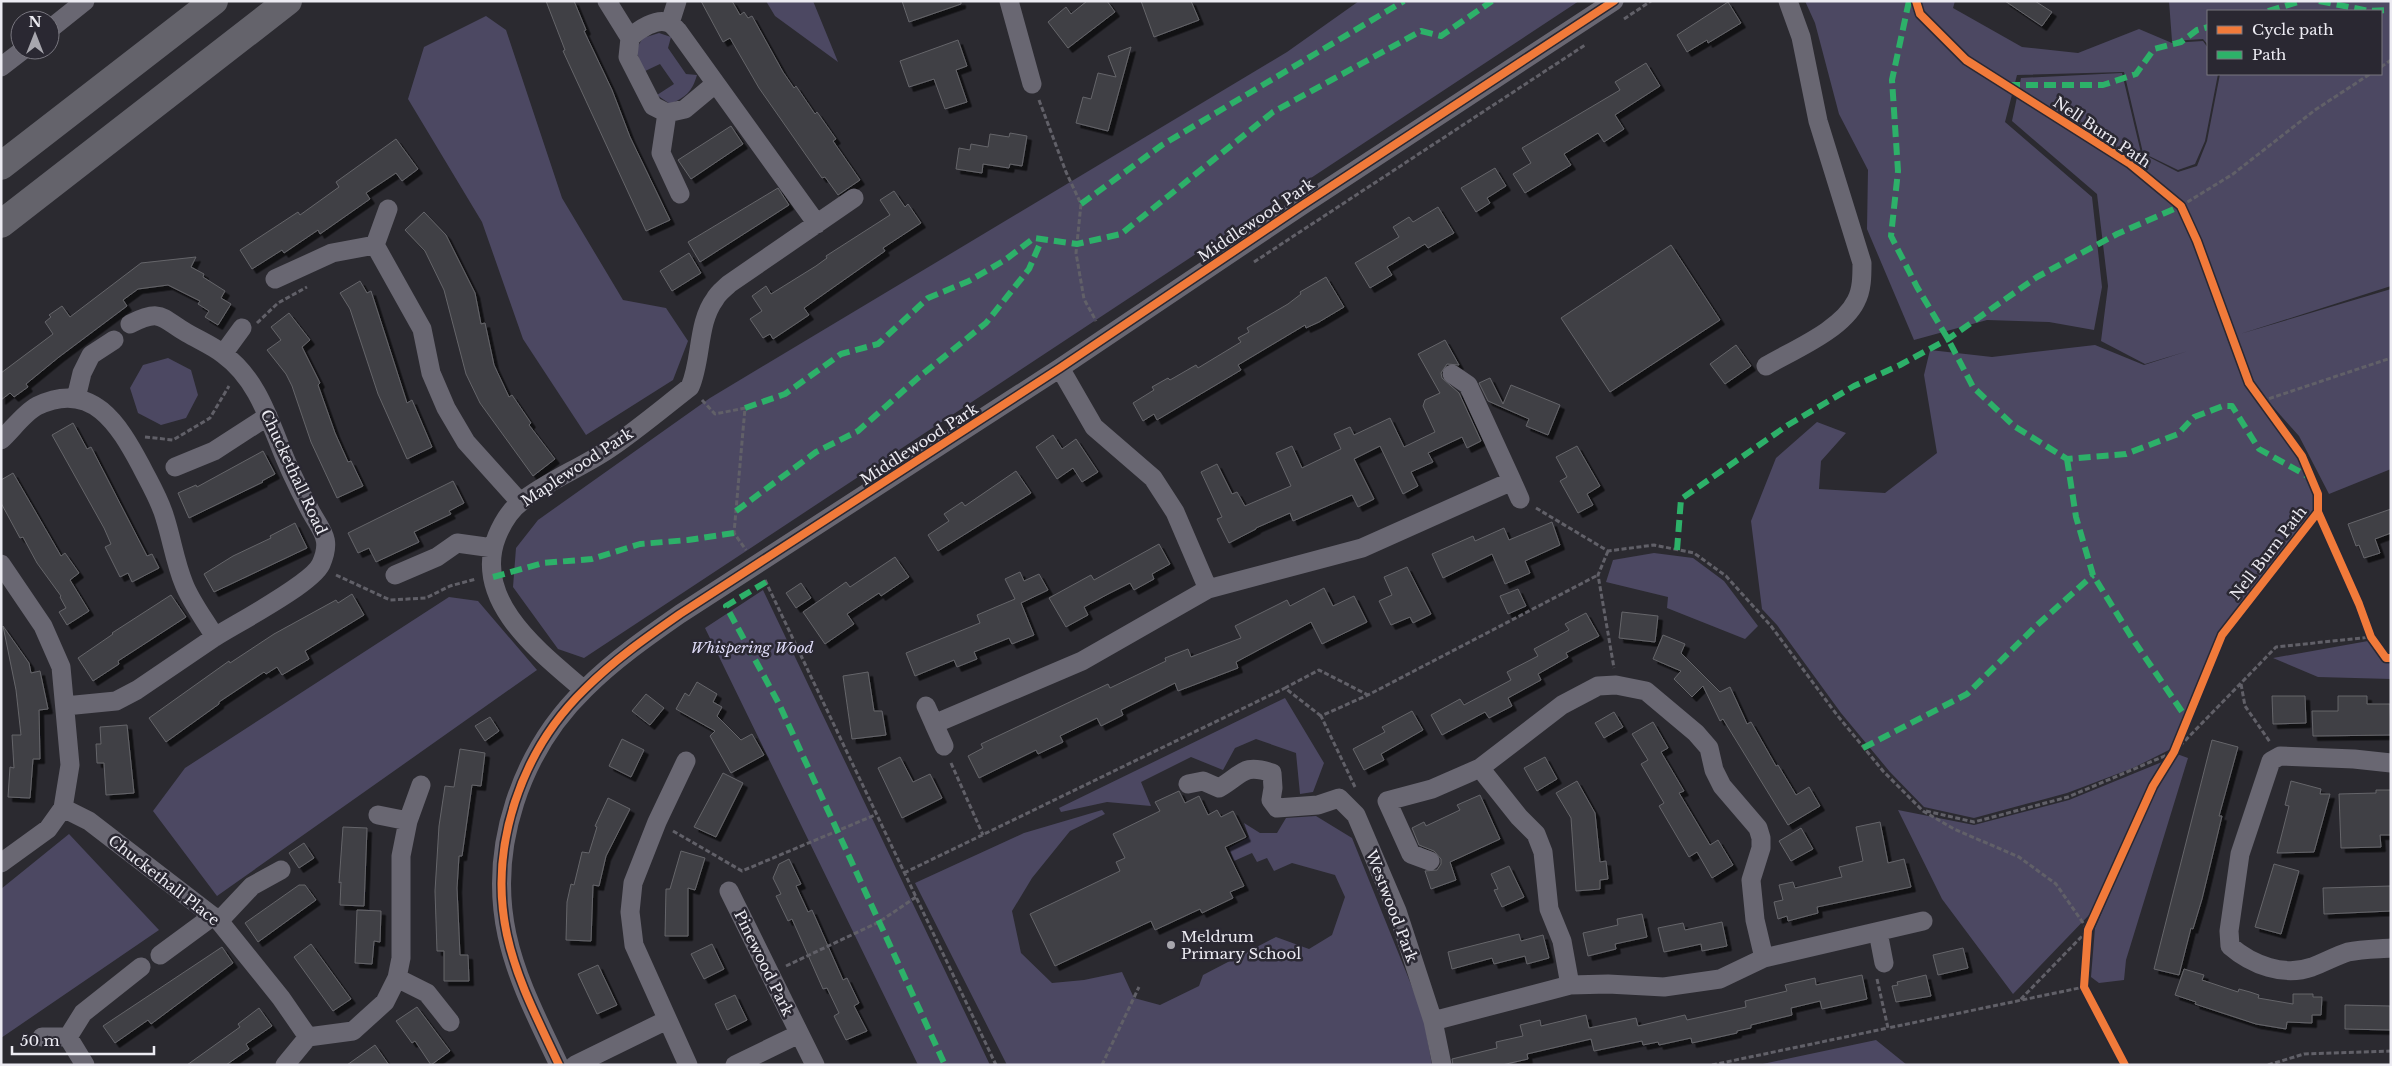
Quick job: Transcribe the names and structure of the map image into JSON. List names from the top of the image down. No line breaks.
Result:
{"streets":{"street":["Middlewood Park","Maplewood Park","Chuckethall Road","Chuckethall Place","Westwood Park","Pinewood Park"],"cycle path":["Nell Burn Path"]},"crossings":[["Middlewood Park","Maplewood Park"]],"parks":["Whispering Wood"],"places":["Meldrum Primary School"],"legend":["Cycle path","Path"],"scale_bar":"50 m","north":"top"}
